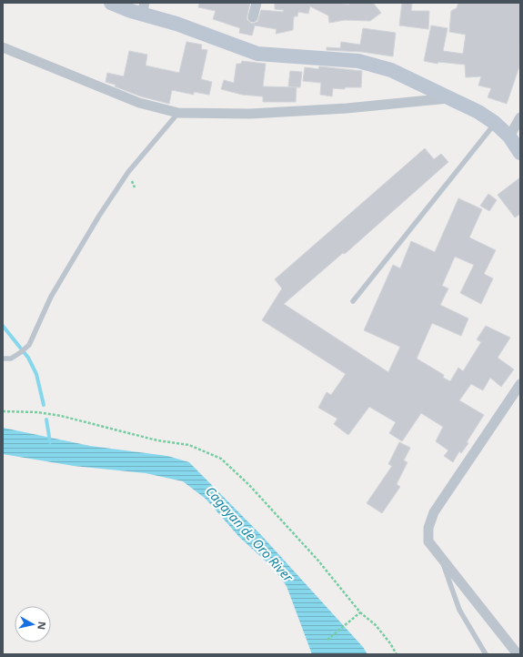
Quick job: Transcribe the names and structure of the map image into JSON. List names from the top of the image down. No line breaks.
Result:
{"water":["Cagayan de Oro River"],"north":"right"}
